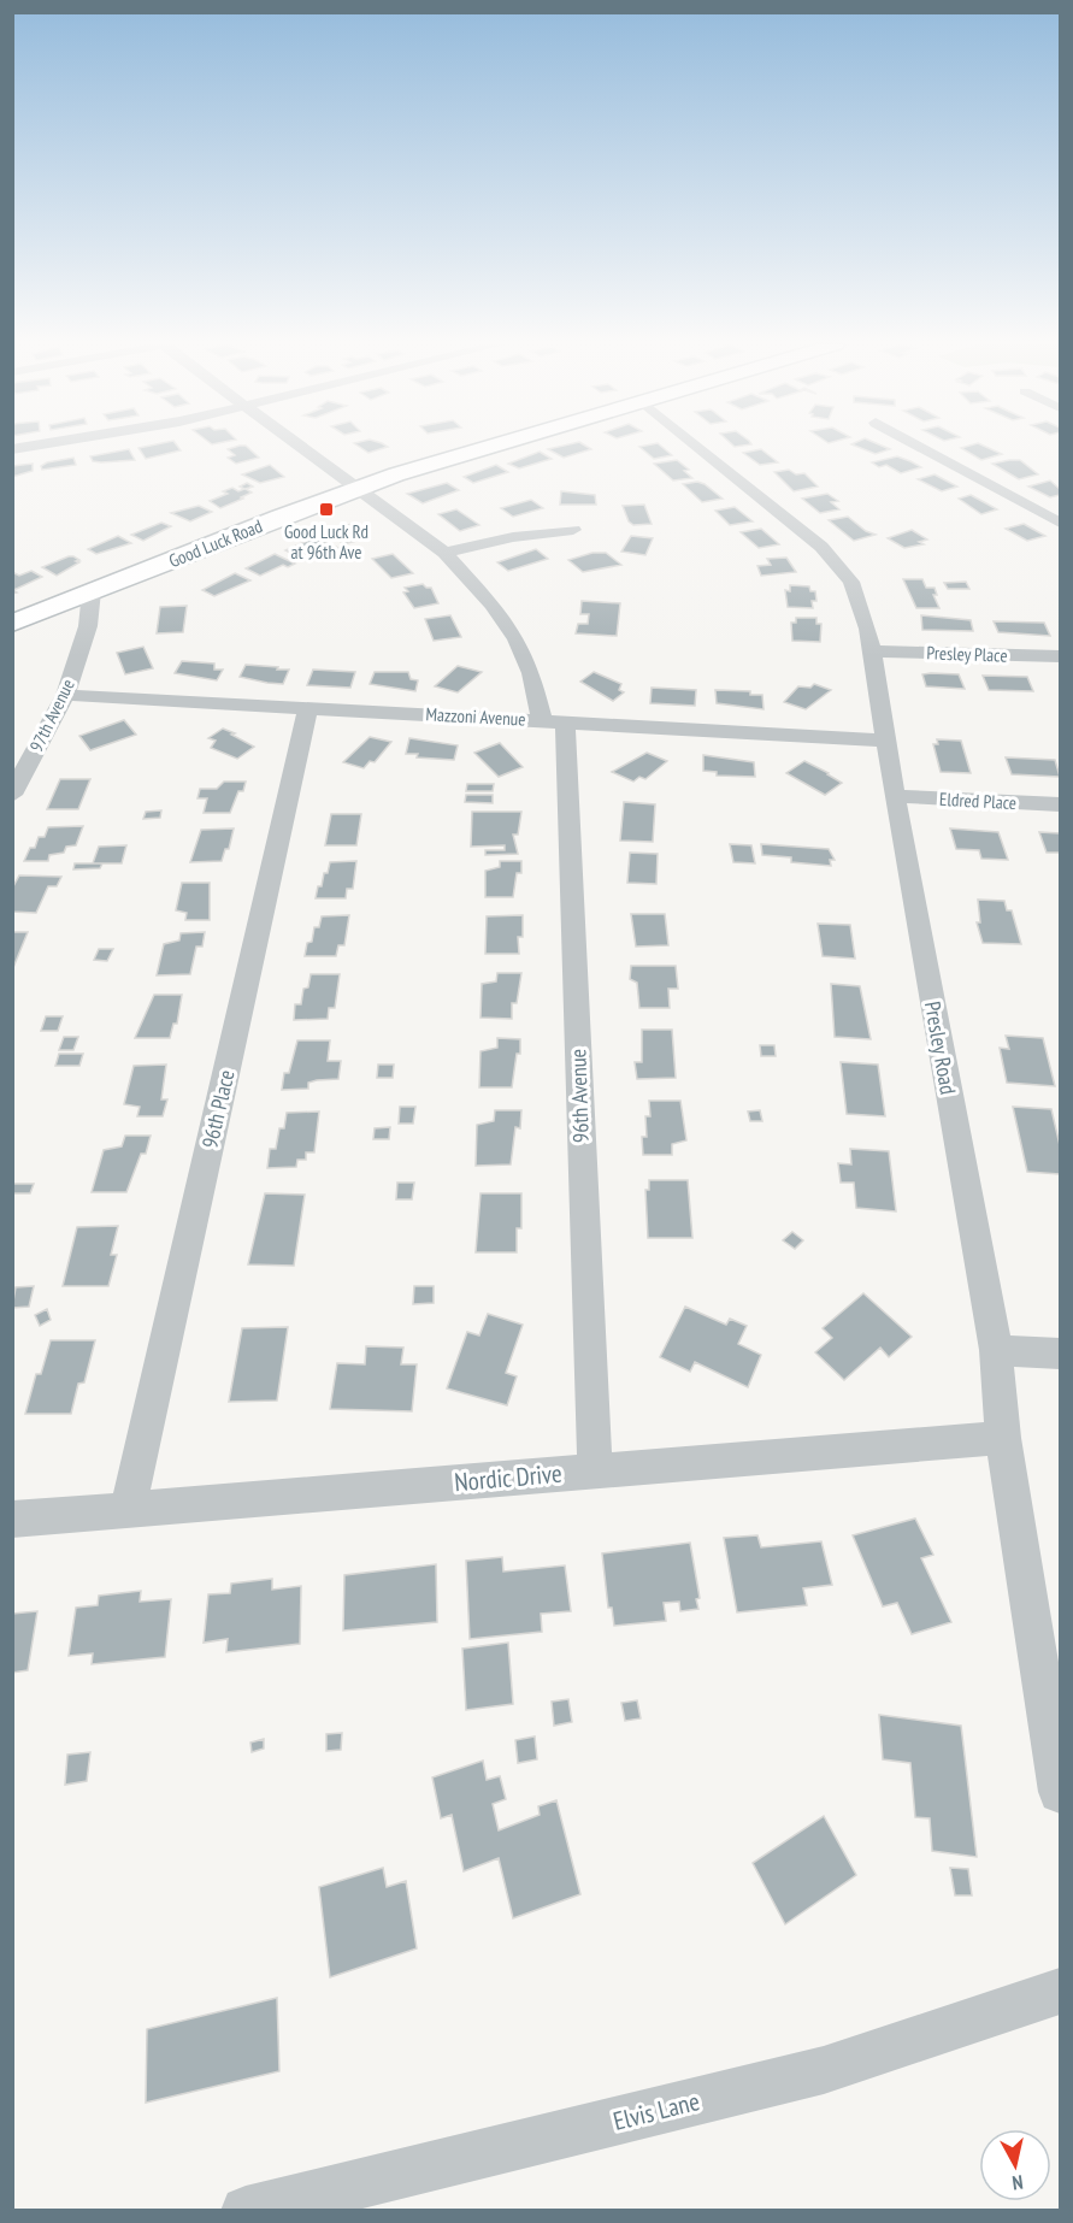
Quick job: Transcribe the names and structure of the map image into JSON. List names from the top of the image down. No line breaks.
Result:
{"streets":{"main road":["Good Luck Road"],"street":["Presley Place","97th Avenue","Mazzoni Avenue","Eldred Place","Presley Road","96th Avenue","96th Place","Nordic Drive","Elvis Lane"]},"crossings":[["Good Luck Road","97th Avenue"],["Good Luck Road","96th Avenue"],["Presley Place","Presley Road"],["97th Avenue","Mazzoni Avenue"],["Mazzoni Avenue","Presley Road"],["Mazzoni Avenue","96th Avenue"],["Mazzoni Avenue","96th Place"],["Eldred Place","Presley Road"],["Presley Road","Nordic Drive"],["96th Avenue","Nordic Drive"],["96th Place","Nordic Drive"]],"places":{"transit":["Good Luck Rd at 96th Ave"]},"north":"bottom"}
